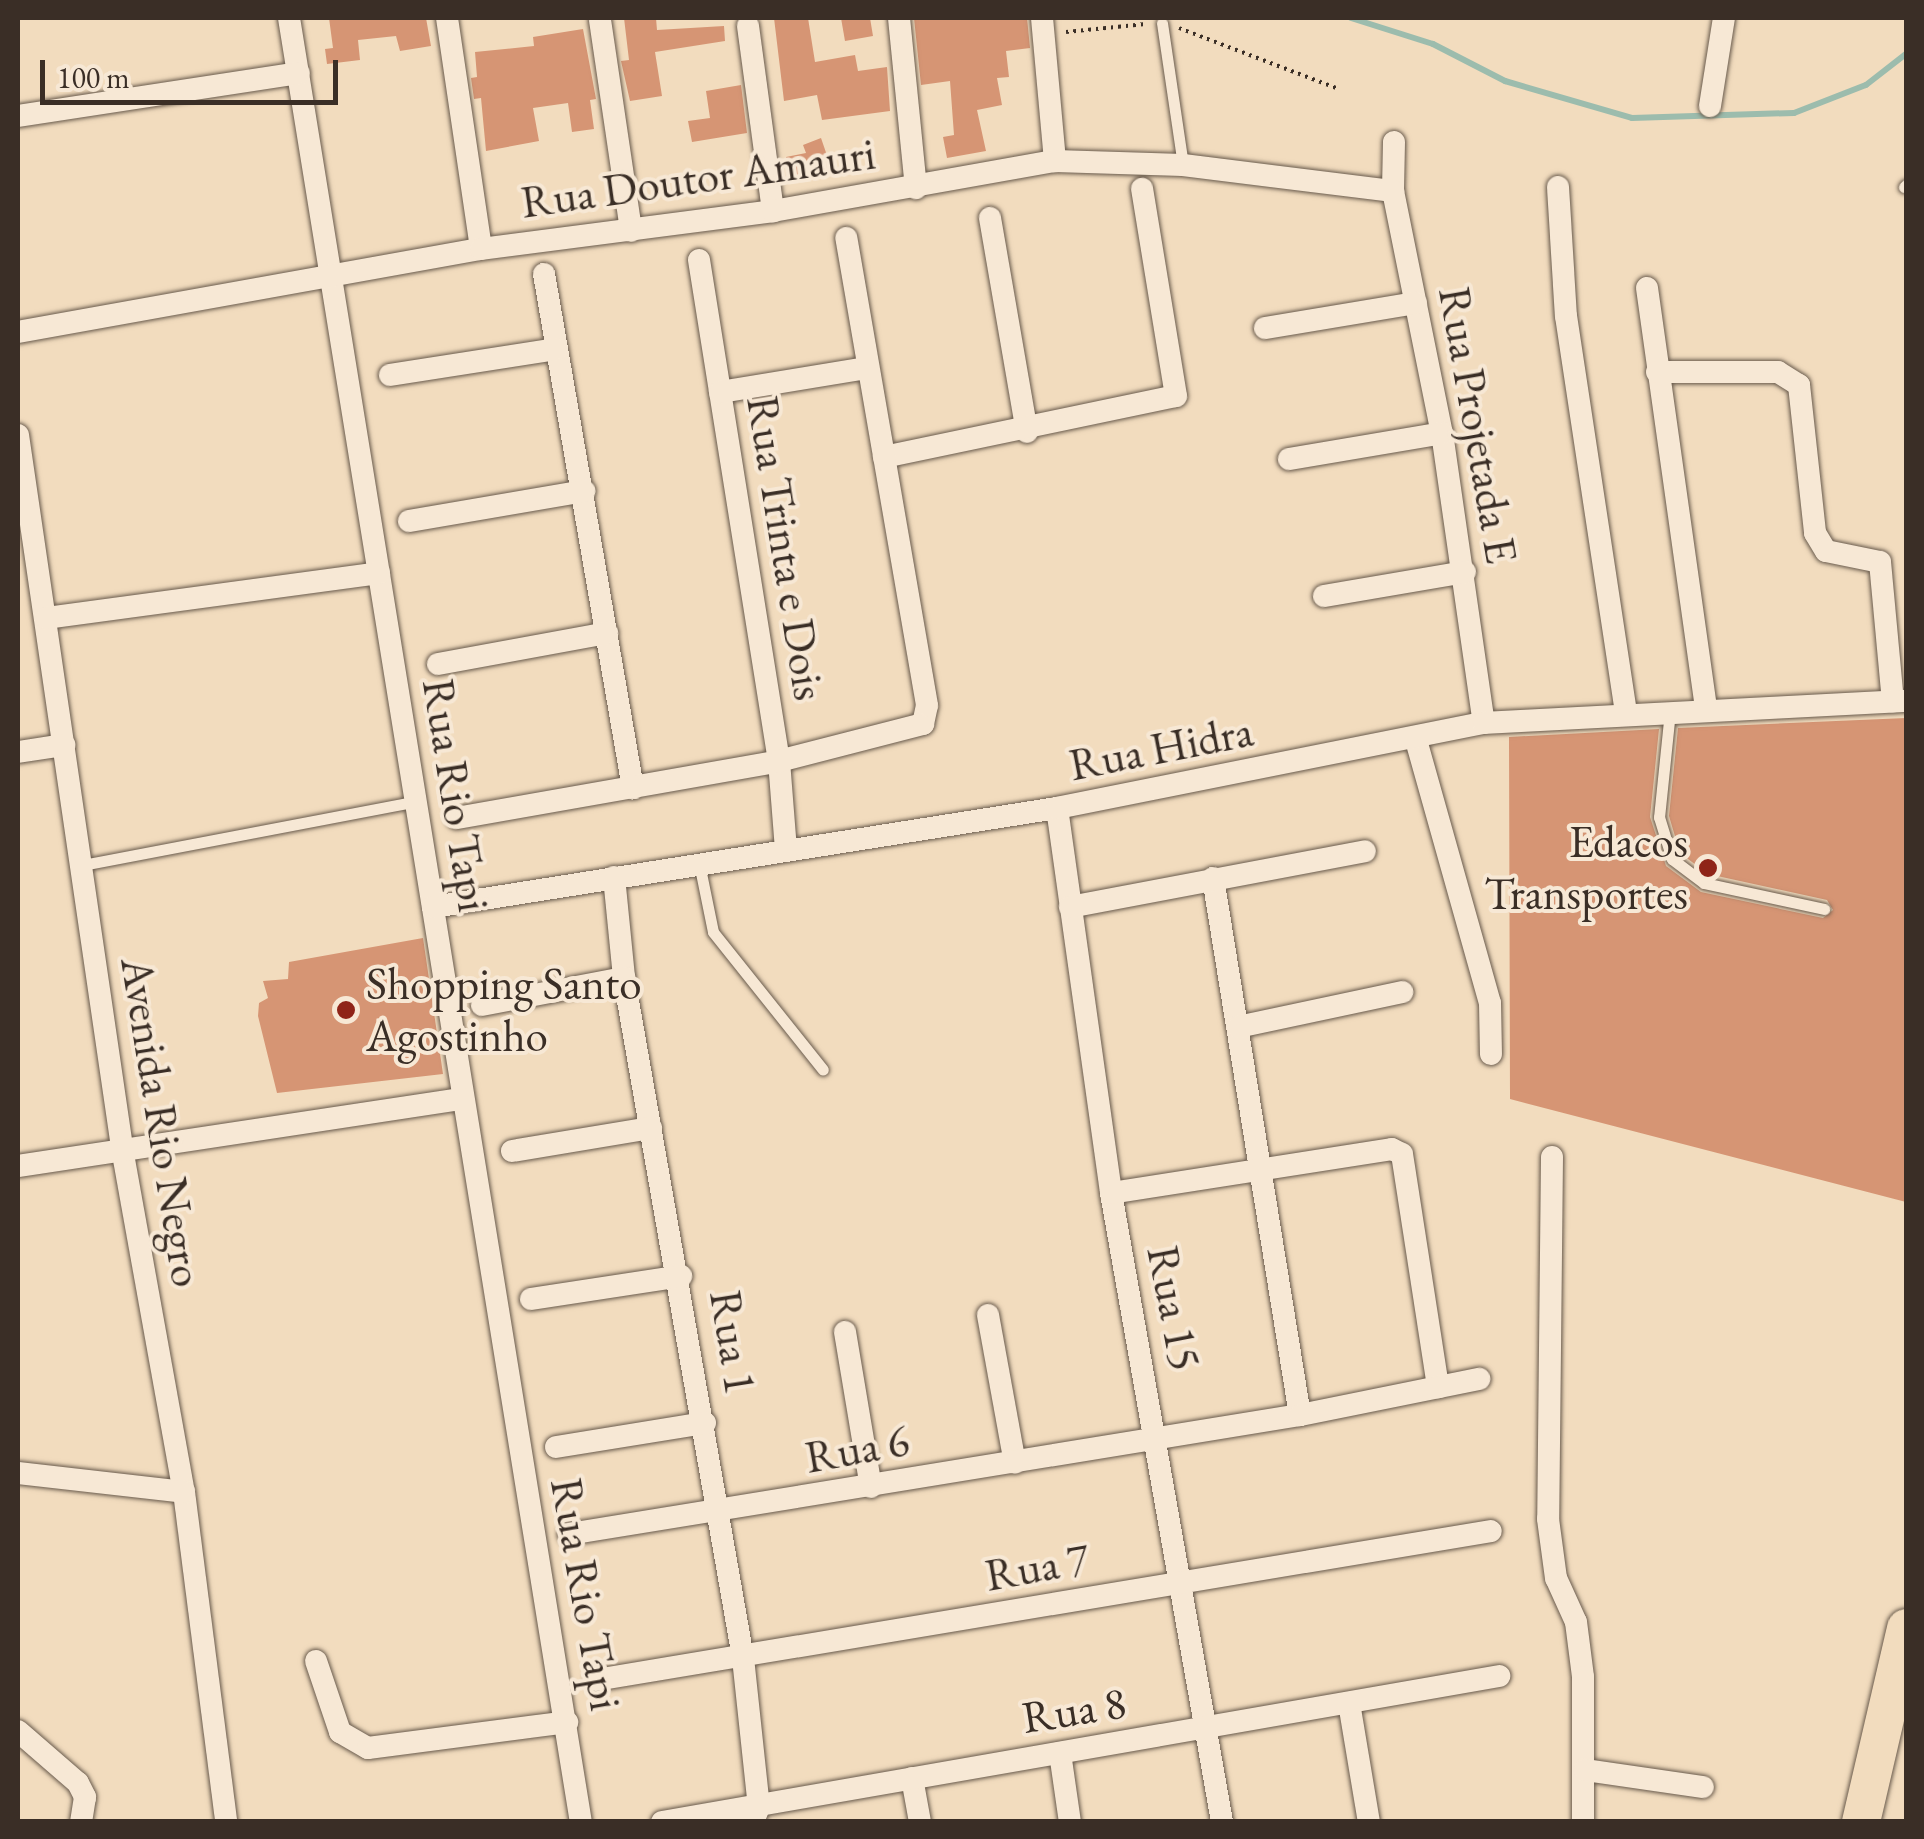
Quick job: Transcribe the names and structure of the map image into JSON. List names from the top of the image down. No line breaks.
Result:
{"streets":{"street":["Rua Doutor Amauri","Rua Projetada E","Rua Trinta e Dois","Rua Hidra","Rua Rio Tapi","Avenida Rio Negro","Rua 15","Rua 1","Rua 6","Rua 7","Rua 8"]},"crossings":[["Rua Doutor Amauri","Rua Projetada E"],["Rua Doutor Amauri","Rua Rio Tapi"],["Rua Projetada E","Rua Hidra"],["Rua Trinta e Dois","Rua Hidra"],["Rua Hidra","Rua Rio Tapi"],["Rua Hidra","Rua 15"],["Rua Hidra","Rua 1"],["Rua 15","Rua 6"],["Rua 15","Rua 7"],["Rua 15","Rua 8"],["Rua 1","Rua 6"],["Rua 1","Rua 7"],["Rua 1","Rua 8"]],"places":["Edacos Transportes","Shopping Santo Agostinho"],"scale_bar":"100 m"}
